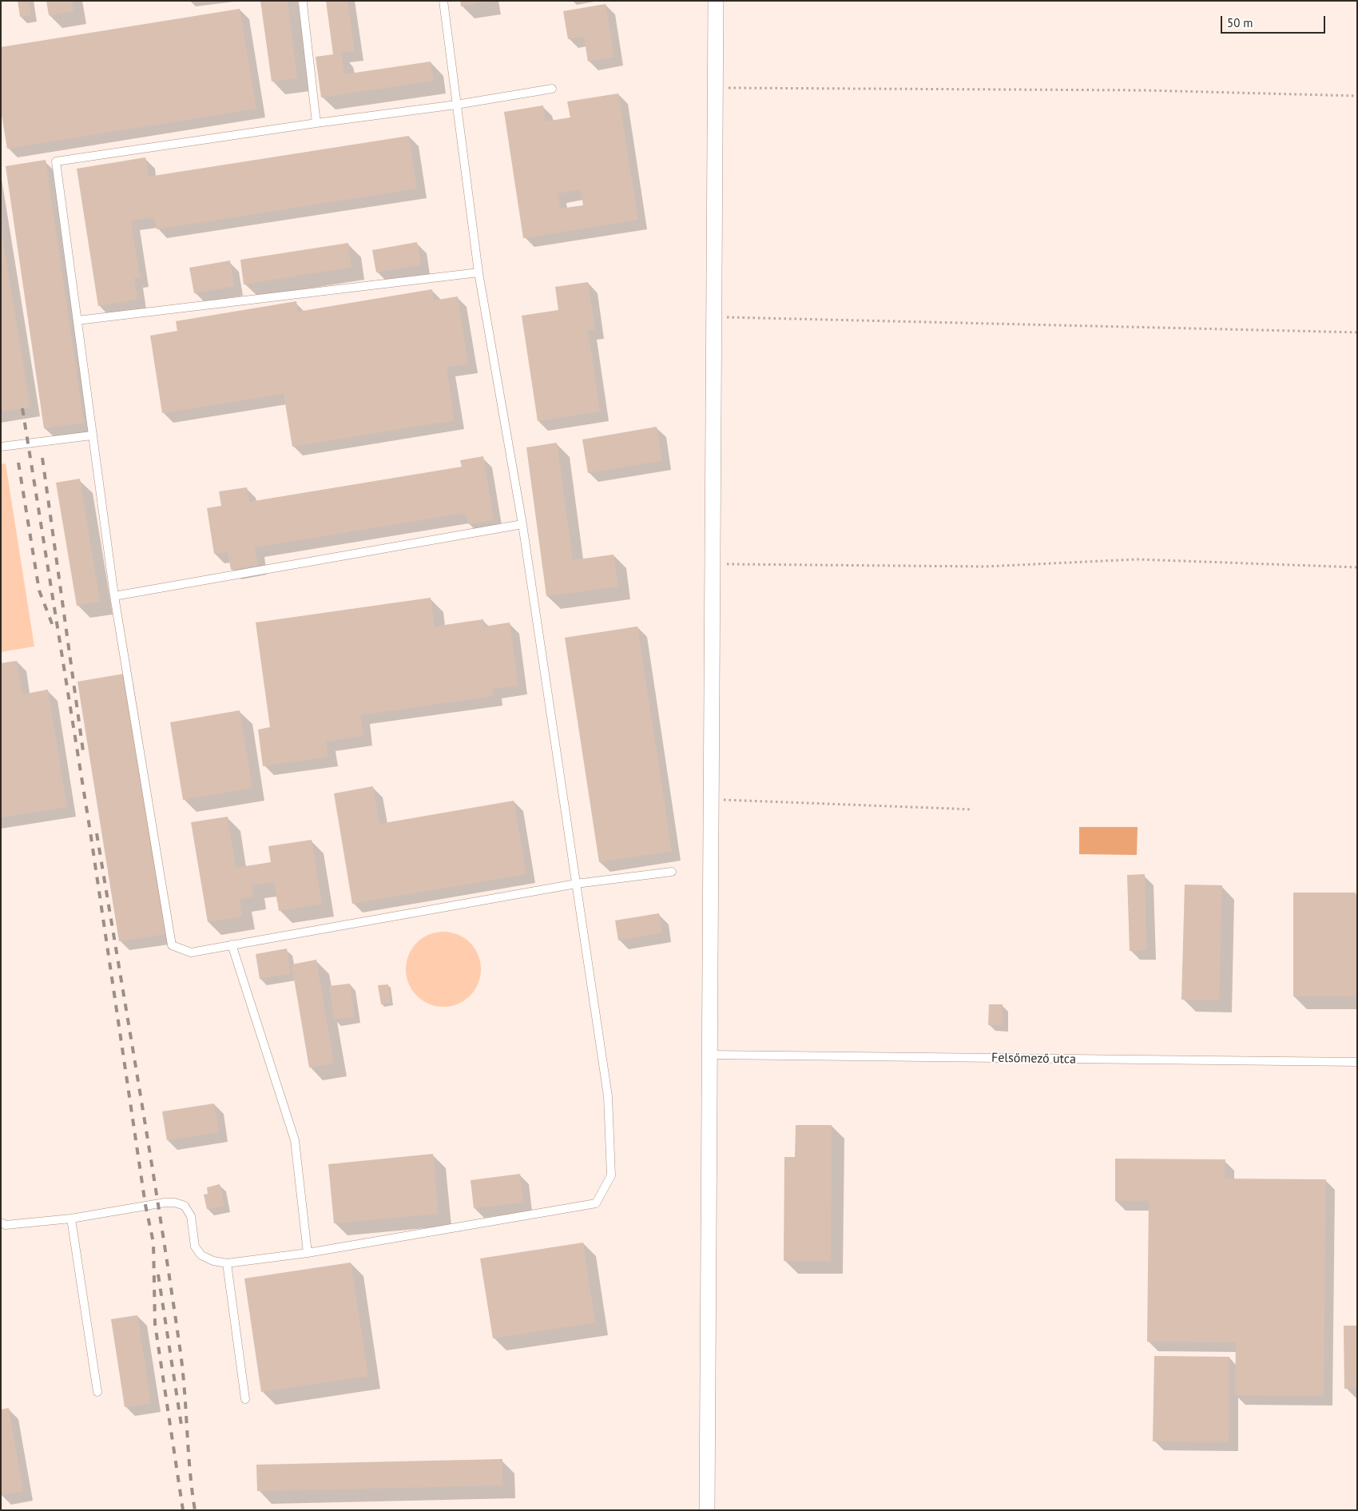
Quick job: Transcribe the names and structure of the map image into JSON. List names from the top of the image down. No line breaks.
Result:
{"streets":{"lane":["Felsőmező utca"]},"scale_bar":"50 m"}
